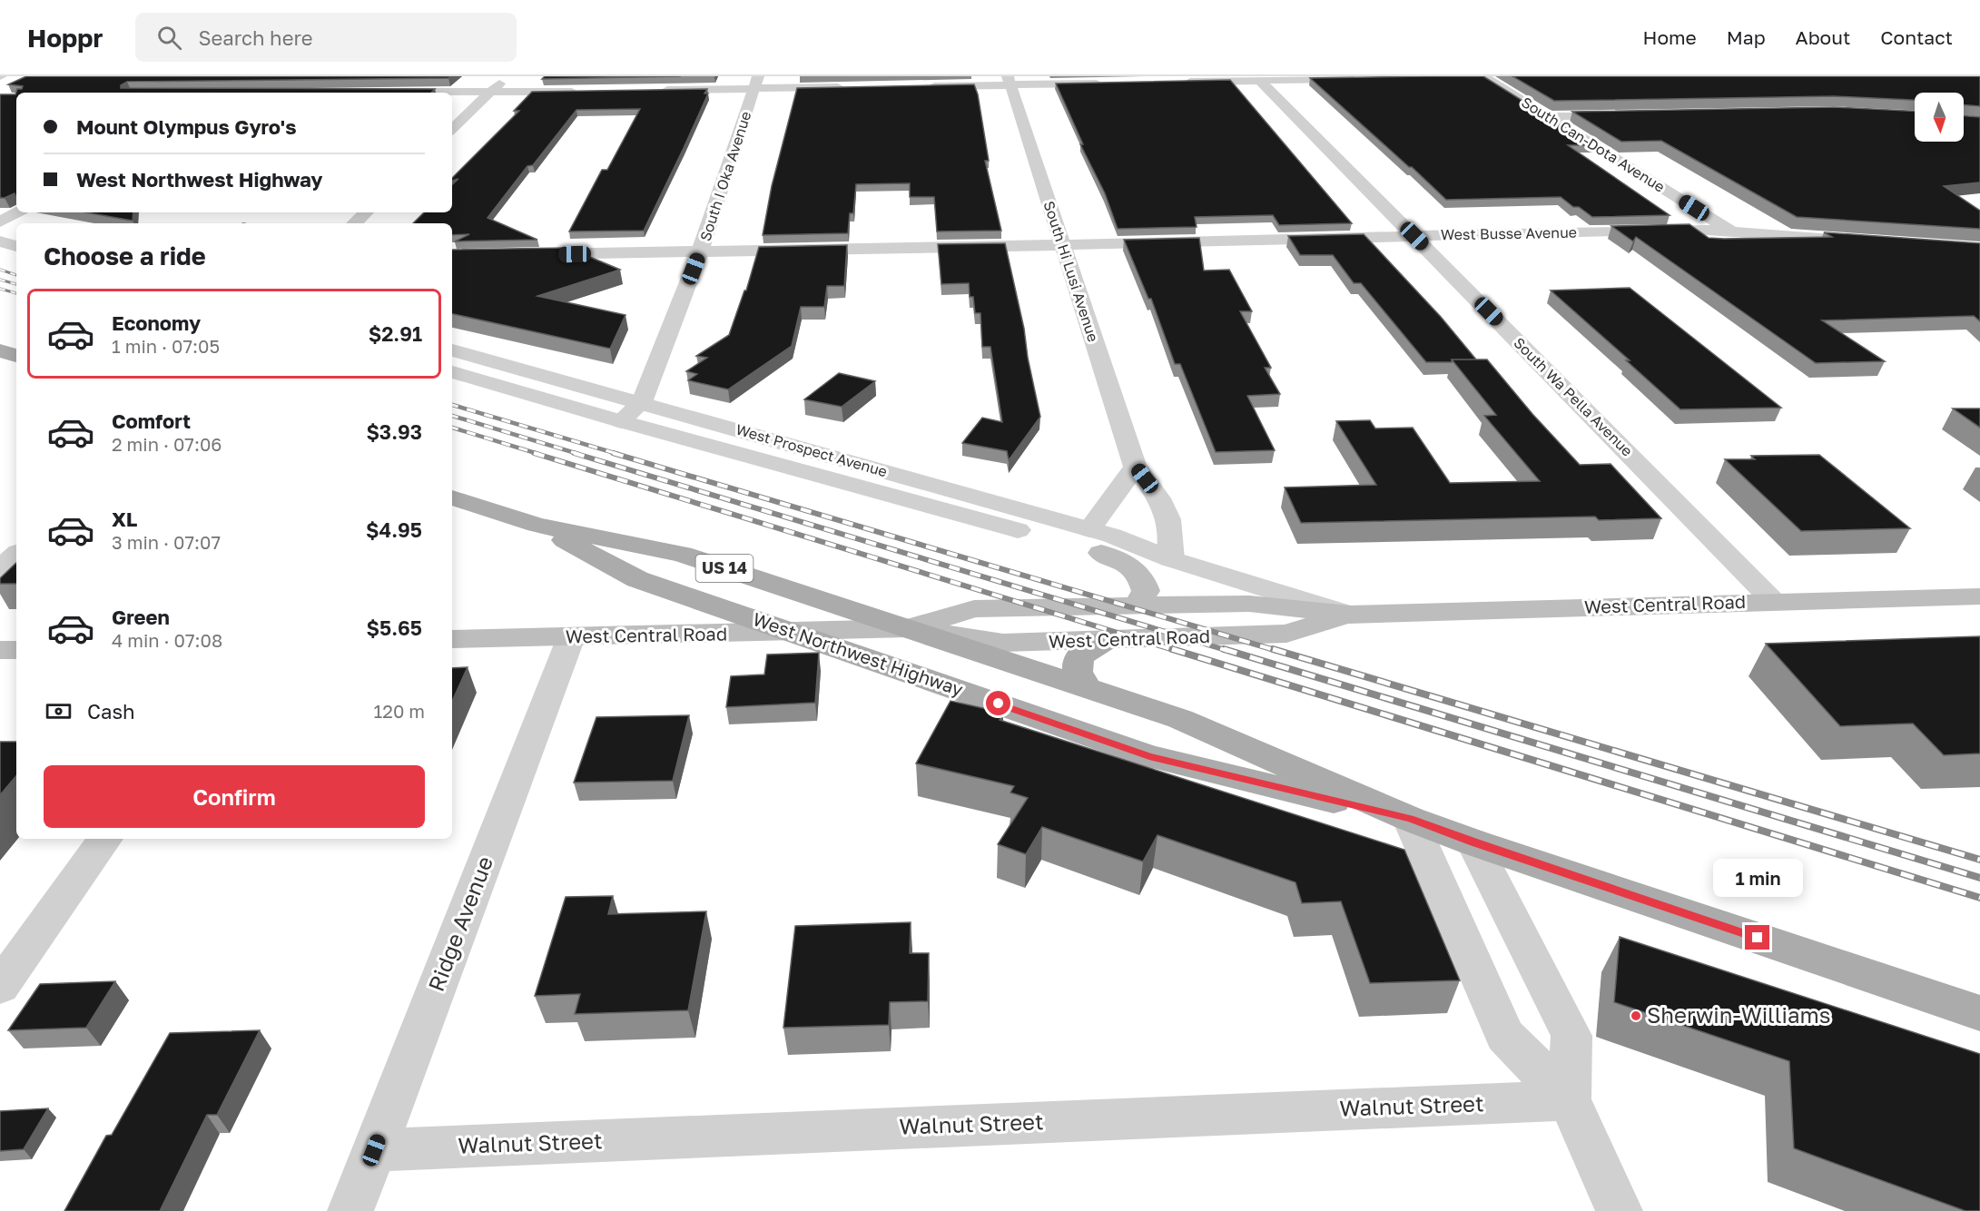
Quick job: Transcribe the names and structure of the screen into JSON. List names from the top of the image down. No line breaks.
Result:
{"streets":{"main road":["US 14","West Central Road","West Northwest Highway"],"street":["South Can-Dota Avenue","South I Oka Avenue","West Busse Avenue","South Hi Lusi Avenue","South Wa Pella Avenue","West Prospect Avenue","Ridge Avenue","Walnut Street"]},"crossings":[["South Can-Dota Avenue","West Busse Avenue"],["South I Oka Avenue","West Busse Avenue"],["South I Oka Avenue","West Prospect Avenue"],["West Busse Avenue","South Hi Lusi Avenue"],["West Busse Avenue","South Wa Pella Avenue"],["South Hi Lusi Avenue","West Prospect Avenue"],["South Wa Pella Avenue","West Central Road"],["West Prospect Avenue","West Central Road"],["West Central Road","West Northwest Highway"],["West Central Road","Ridge Avenue"],["Ridge Avenue","Walnut Street"]],"places":["Sherwin-Williams"],"north":"bottom","page":{"header":"Hoppr","search":"Search here","nav":["Home","Map","About","Contact"],"banner":["Mount Olympus Gyro's","West Northwest Highway"],"heading":"Choose a ride","list":[{"name":"Economy","note":"1 min · 07:05","value":"$2.91"},{"name":"Comfort","note":"2 min · 07:06","value":"$3.93"},{"name":"XL","note":"3 min · 07:07","value":"$4.95"},{"name":"Green","note":"4 min · 07:08","value":"$5.65"}],"pay":["Cash","120 m"],"buttons":"Confirm","bubble":"1 min"}}
